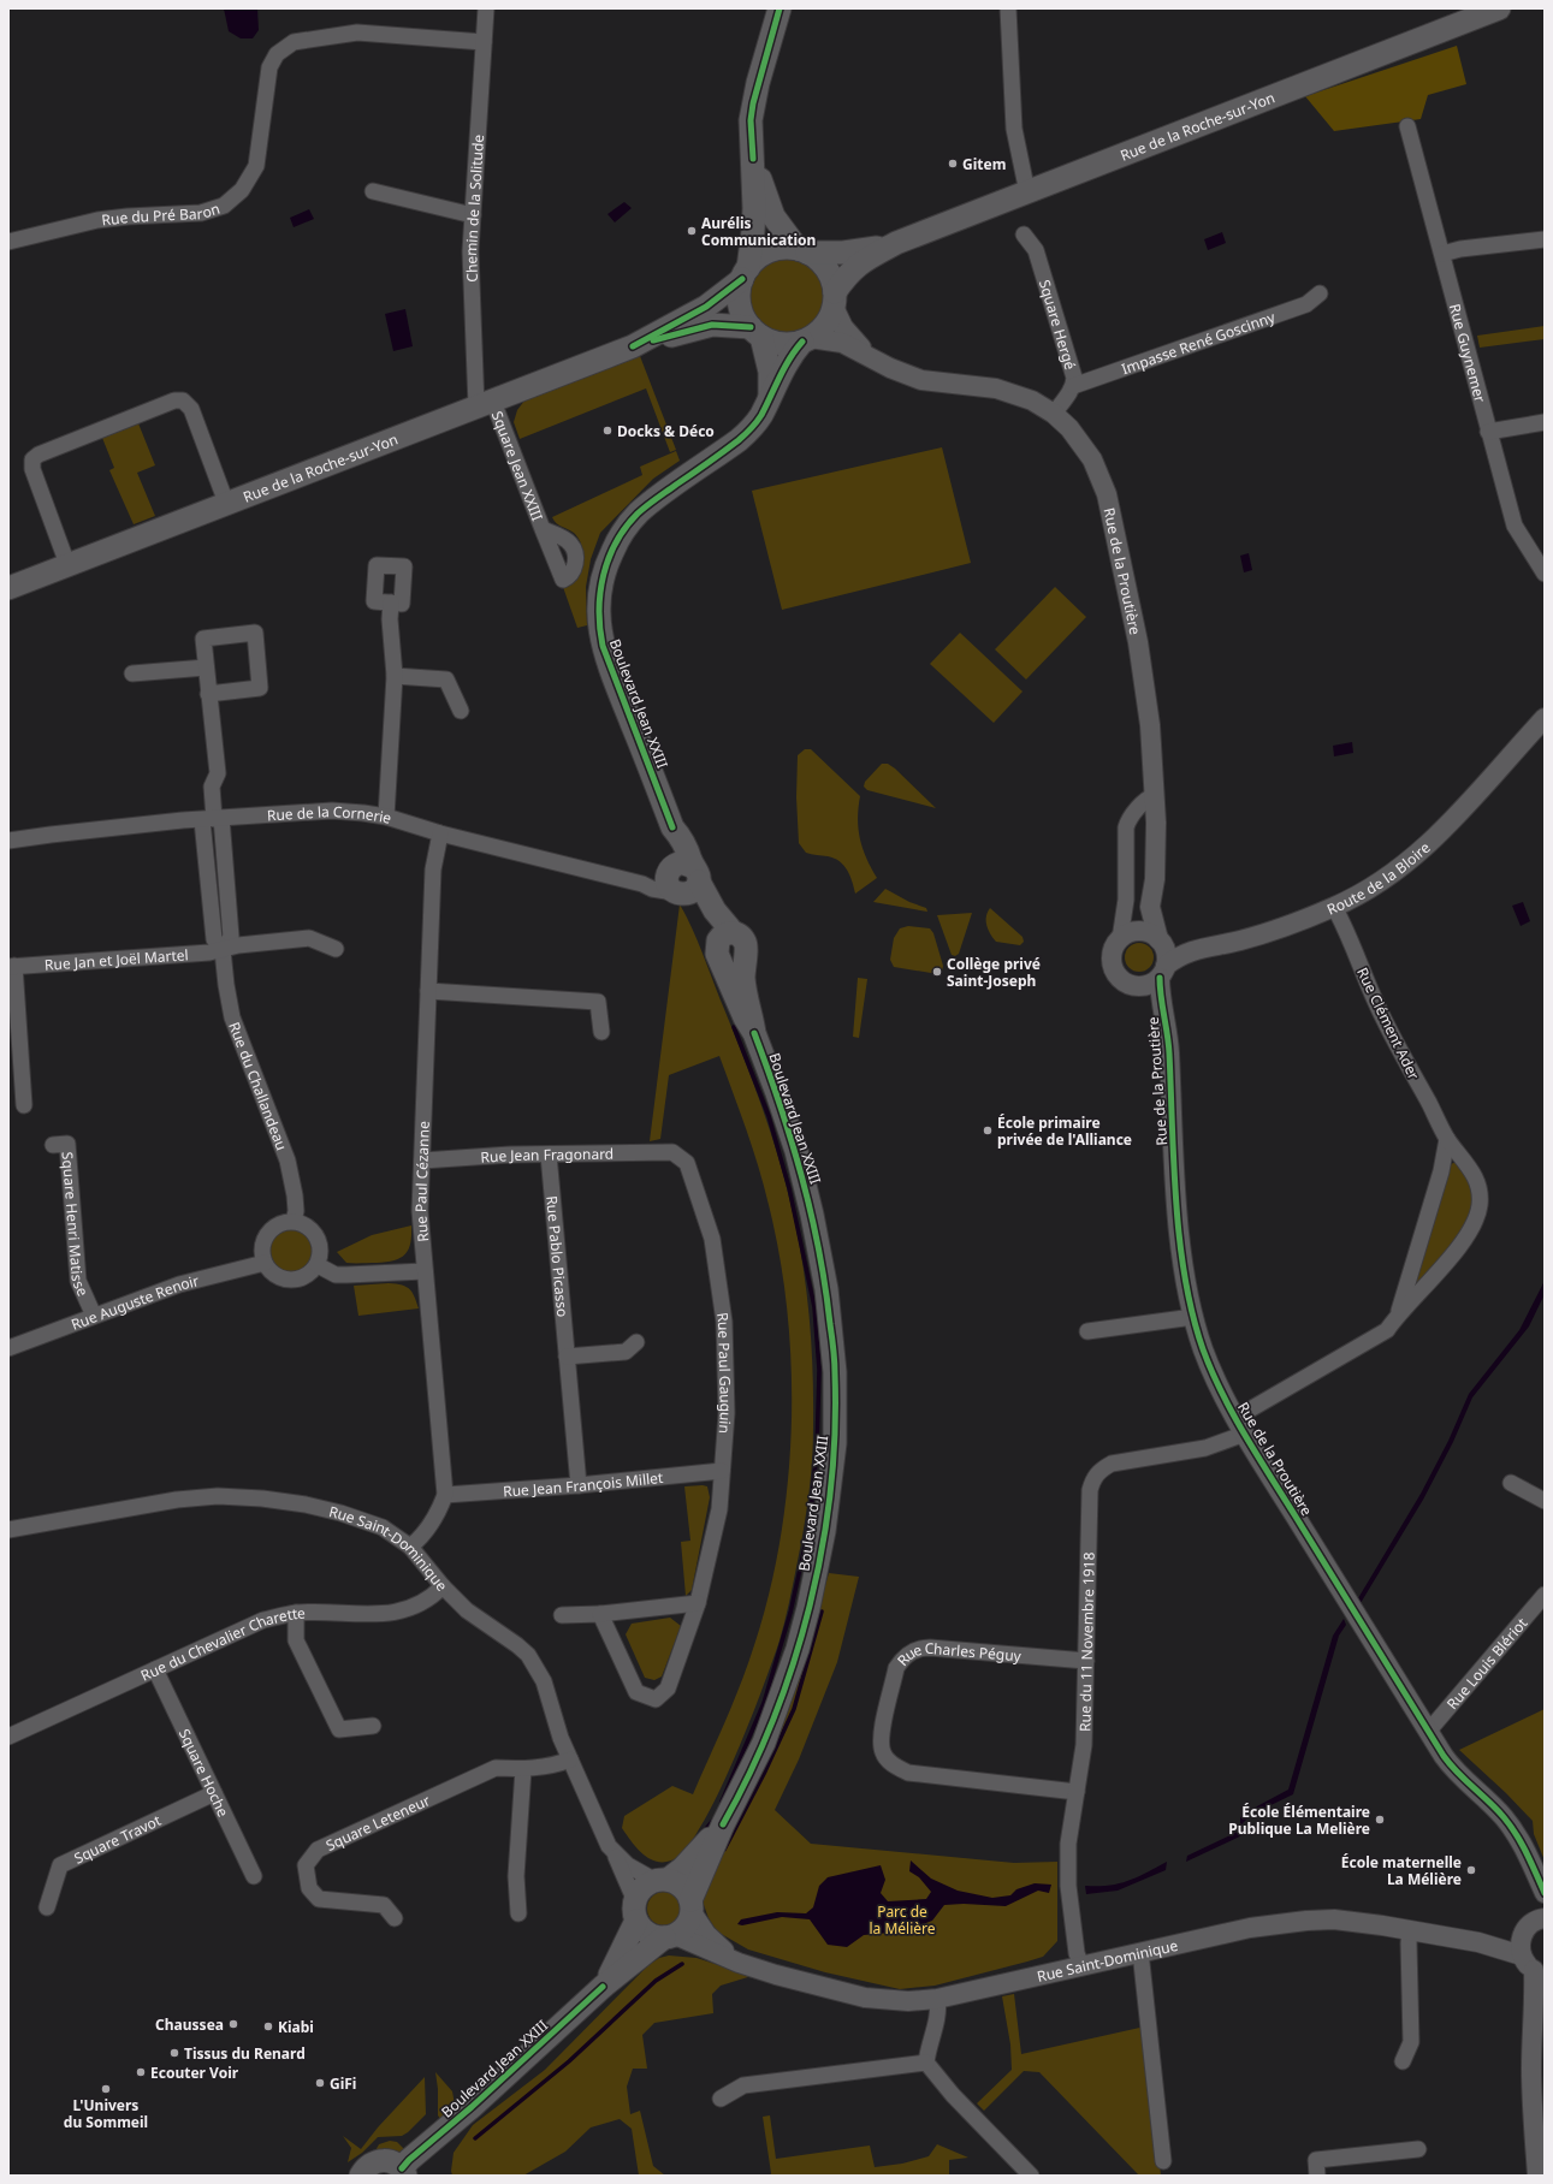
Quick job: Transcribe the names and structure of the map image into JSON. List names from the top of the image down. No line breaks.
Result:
{"streets":{"main road":["Rue de la Roche-sur-Yon","Boulevard Jean XXIII"],"street":["Chemin de la Solitude","Rue du Pré Baron","Square Hergé","Impasse René Goscinny","Rue Guynemer","Square Jean XXIII","Rue de la Proutière","Rue de la Cornerie","Route de la Bloire","Rue Jan et Joël Martel","Rue Clément Ader","Rue du Challandeau","Rue Jean Fragonard","Rue Paul Cézanne","Square Henri Matisse","Rue Pablo Picasso","Rue Auguste Renoir","Rue Paul Gauguin","Rue Jean François Millet","Rue Saint-Dominique","Rue du 11 Novembre 1918","Rue du Chevalier Charette","Rue Charles Péguy","Rue Louis Blériot","Square Hoche","Square Leteneur","Square Travot"]},"crossings":[["Rue de la Roche-sur-Yon","Chemin de la Solitude"],["Rue de la Roche-sur-Yon","Square Jean XXIII"],["Rue de la Roche-sur-Yon","Boulevard Jean XXIII"],["Chemin de la Solitude","Rue du Pré Baron"],["Chemin de la Solitude","Square Jean XXIII"],["Square Hergé","Impasse René Goscinny"],["Square Hergé","Rue de la Proutière"],["Rue de la Proutière","Route de la Bloire"],["Rue de la Proutière","Rue Clément Ader"],["Rue de la Proutière","Rue Saint-Dominique"],["Rue de la Proutière","Rue du 11 Novembre 1918"],["Rue de la Proutière","Rue Louis Blériot"],["Boulevard Jean XXIII","Rue de la Cornerie"],["Rue de la Cornerie","Rue du Challandeau"],["Rue de la Cornerie","Rue Paul Cézanne"],["Route de la Bloire","Rue Clément Ader"],["Rue Jan et Joël Martel","Rue du Challandeau"],["Rue Clément Ader","Rue du 11 Novembre 1918"],["Rue du Challandeau","Rue Auguste Renoir"],["Rue Jean Fragonard","Rue Paul Cézanne"],["Rue Jean Fragonard","Rue Pablo Picasso"],["Rue Jean Fragonard","Rue Paul Gauguin"],["Rue Paul Cézanne","Rue Jean François Millet"],["Square Henri Matisse","Rue Auguste Renoir"],["Rue Pablo Picasso","Rue Jean François Millet"],["Rue Paul Gauguin","Rue Jean François Millet"],["Rue Saint-Dominique","Rue du 11 Novembre 1918"],["Rue Saint-Dominique","Rue du Chevalier Charette"],["Rue Saint-Dominique","Square Leteneur"],["Rue du 11 Novembre 1918","Rue Charles Péguy"],["Rue du Chevalier Charette","Square Hoche"],["Square Hoche","Square Travot"]],"parks":["Parc de la Mélière"],"places":["Gitem","Aurélis Communication","Docks & Déco","Collège privé Saint-Joseph","École primaire privée de l'Alliance","École Élémentaire Publique La Melière","École maternelle La Mélière","Chaussea","Kiabi","Tissus du Renard","Ecouter Voir","GiFi","L'Univers du Sommeil"]}
